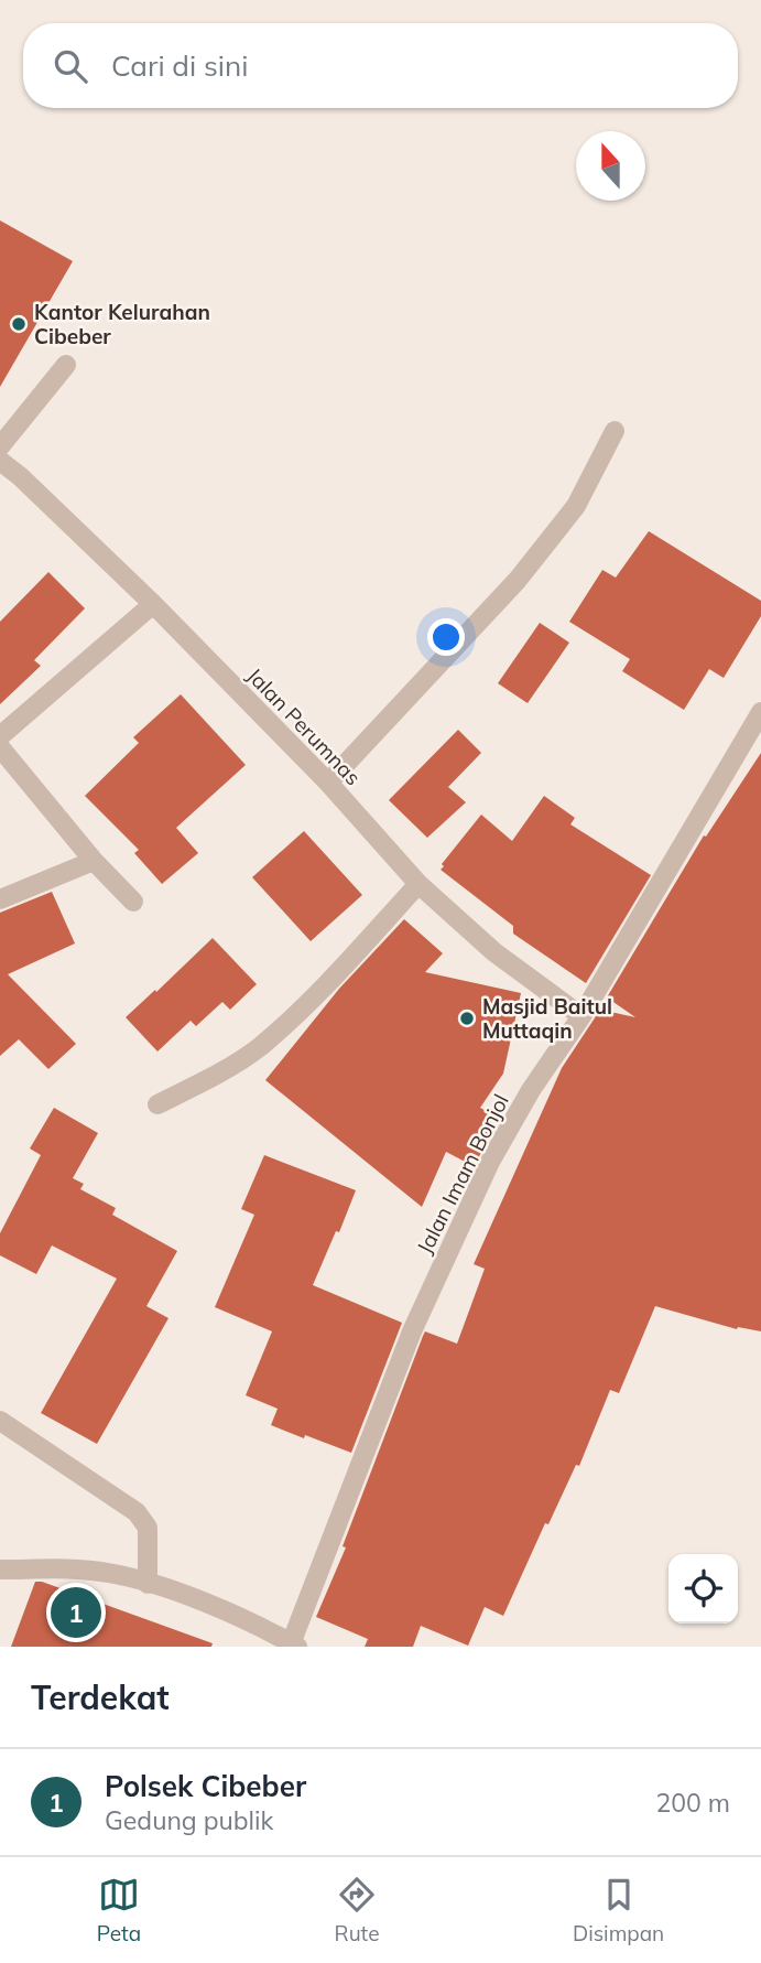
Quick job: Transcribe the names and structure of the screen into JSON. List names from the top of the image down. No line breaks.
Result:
{"streets":{"street":["Jalan Perumnas","Jalan Imam Bonjol"]},"crossings":[["Jalan Perumnas","Jalan Imam Bonjol"]],"places":["Kantor Kelurahan Cibeber","Masjid Baitul Muttaqin"],"north":"top","page":{"search":"Cari di sini","pins":"1","heading":"Terdekat","list":[{"mark":"1","name":"Polsek Cibeber","note":"Gedung publik","value":"200 m"}],"nav":["Peta","Rute","Disimpan"]}}
